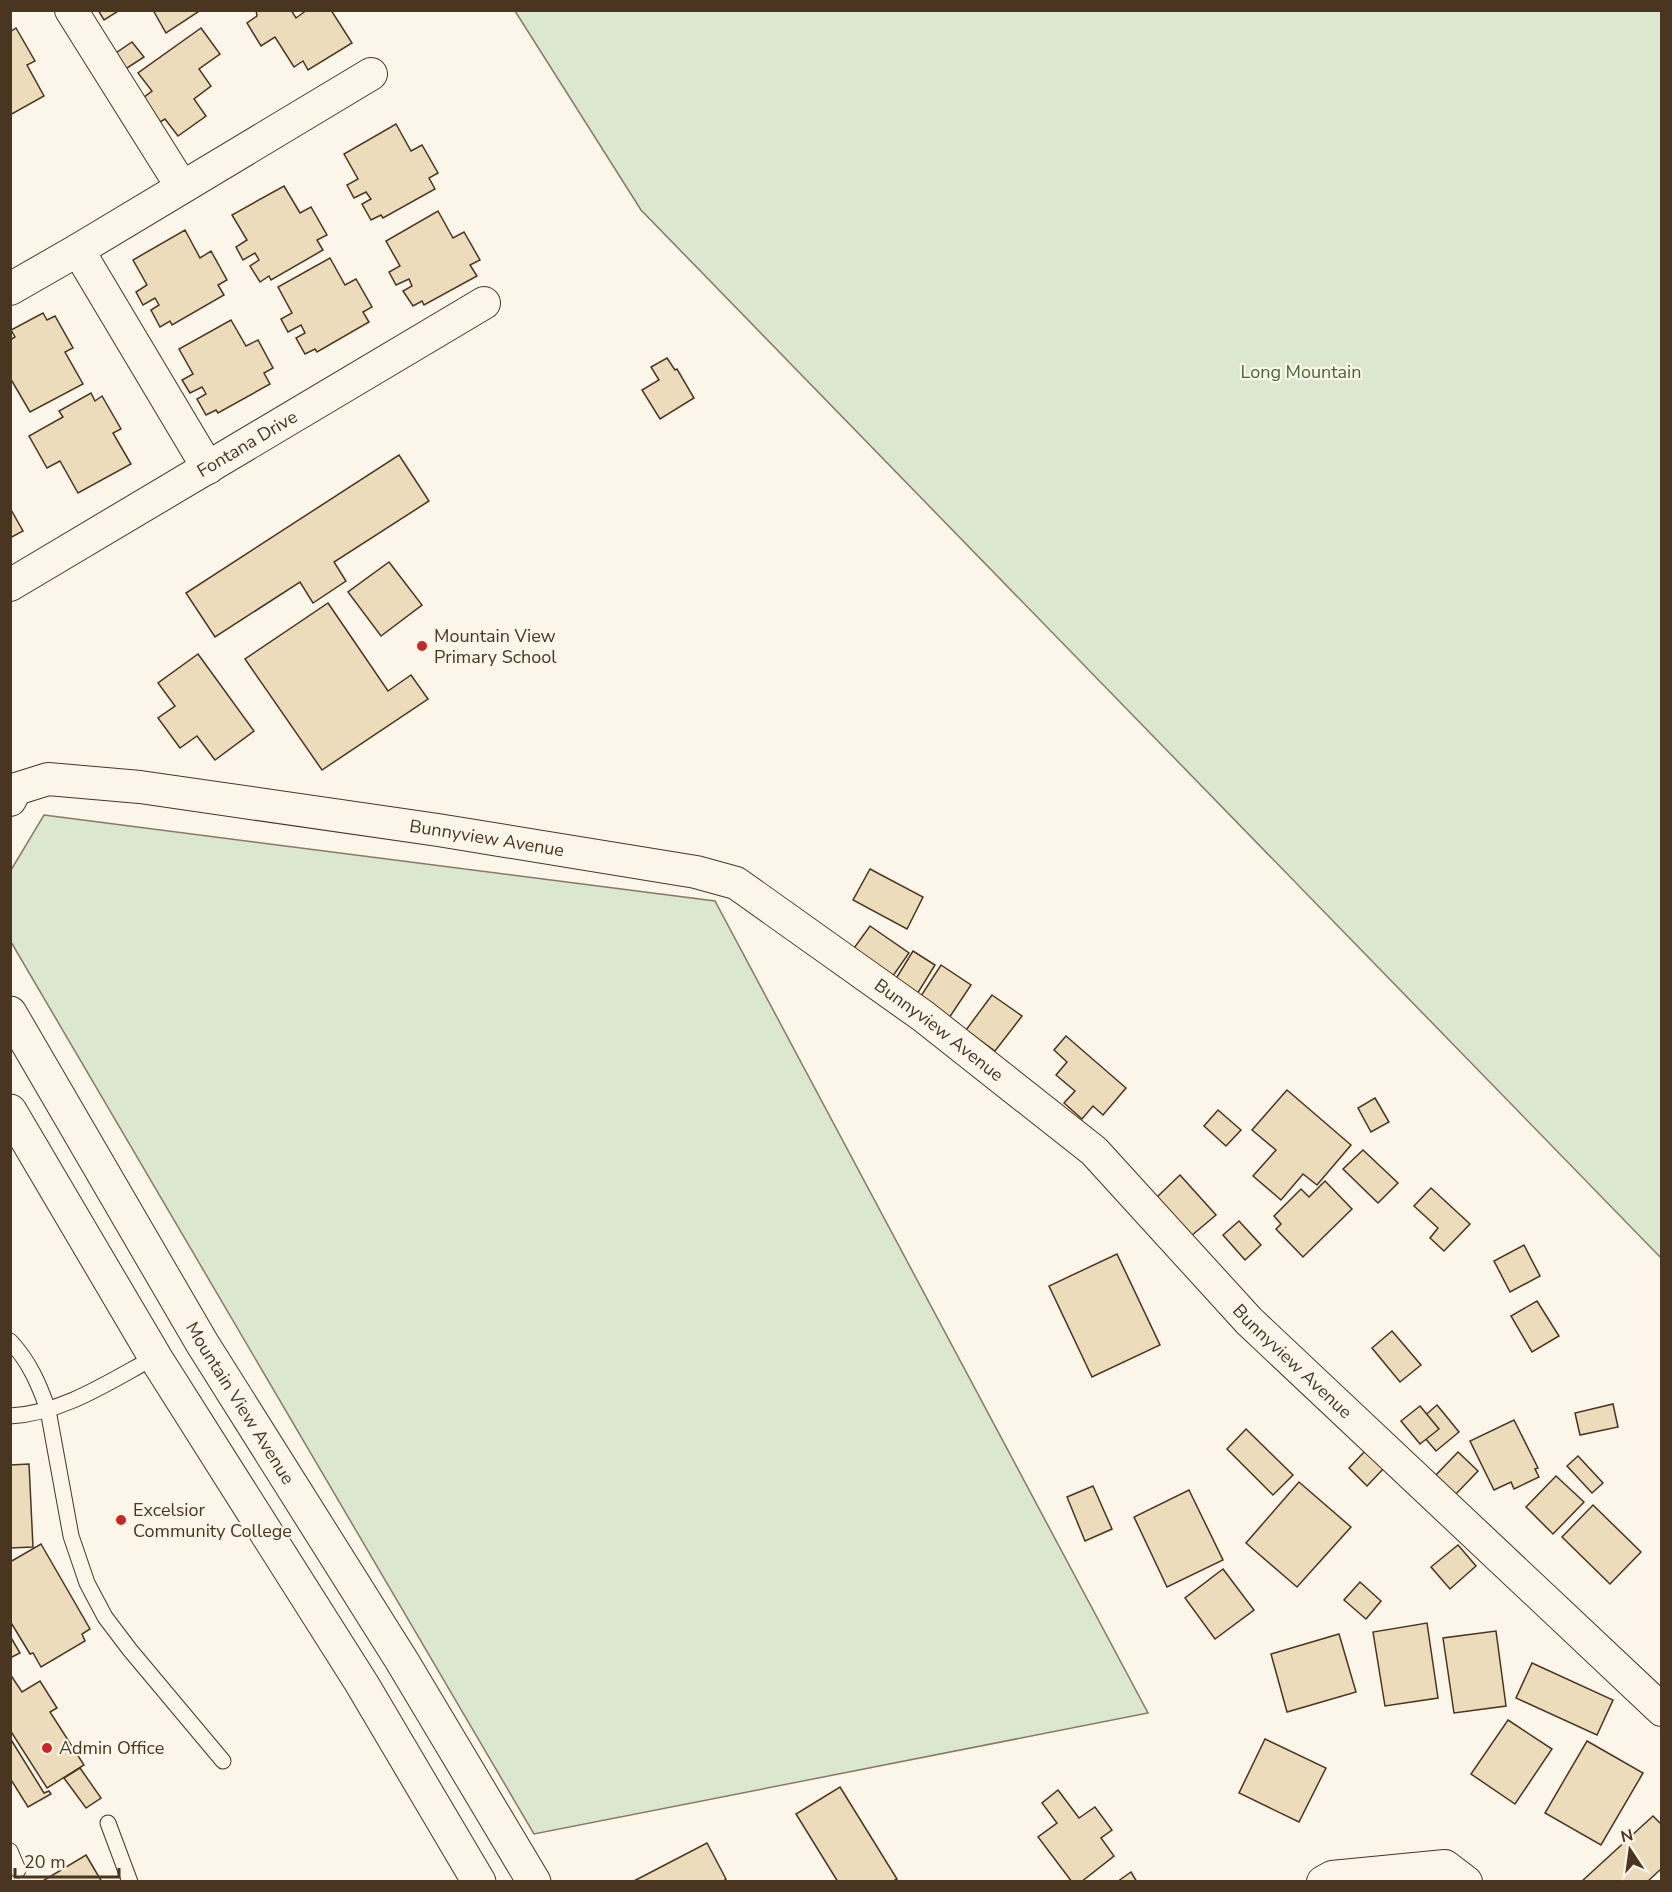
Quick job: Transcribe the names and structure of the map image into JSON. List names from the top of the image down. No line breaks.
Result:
{"streets":{"main road":["Mountain View Avenue"],"street":["Fontana Drive","Bunnyview Avenue"]},"parks":["Long Mountain"],"places":["Mountain View Primary School","Excelsior Community College","Admin Office"],"scale_bar":"20 m","north":"top"}
